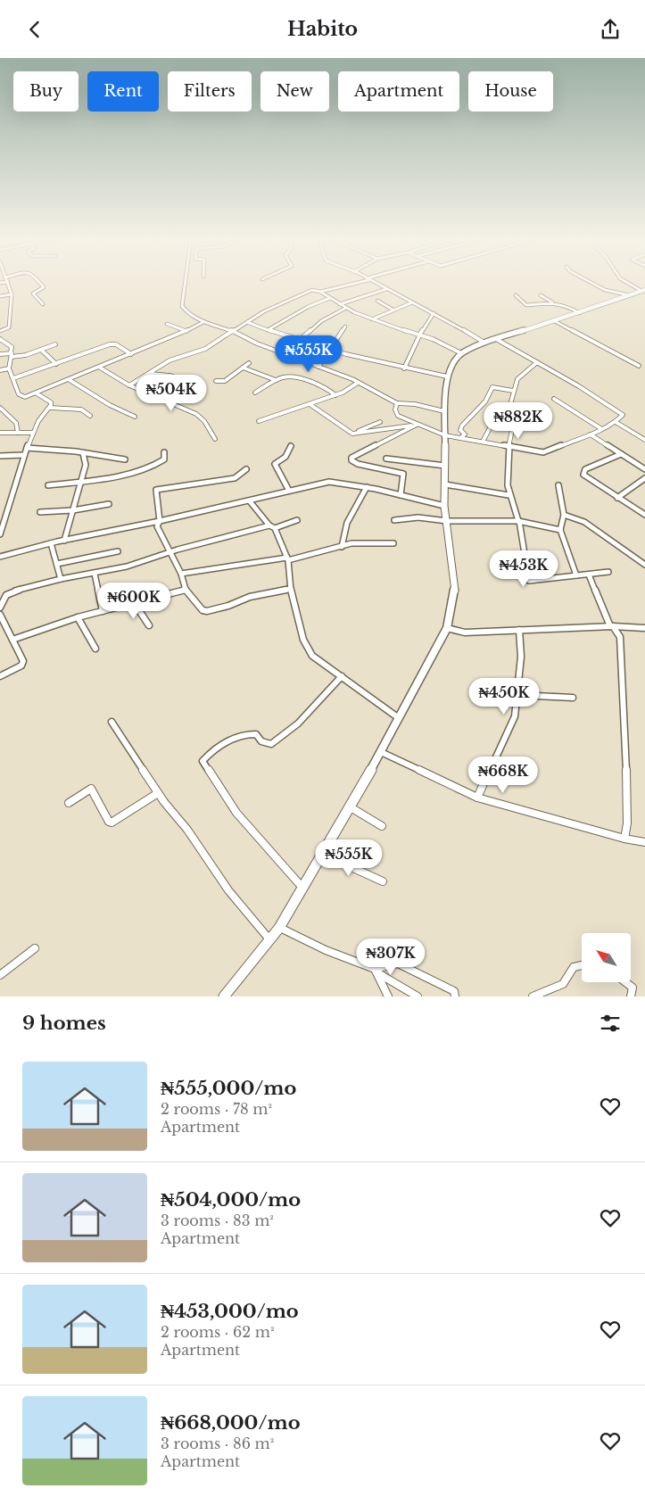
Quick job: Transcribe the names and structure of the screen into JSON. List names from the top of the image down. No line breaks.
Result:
{"north":"top left","page":{"header":"Habito","chip":["Buy","Rent","Filters","New","Apartment","House"],"price":["₦555K","₦504K","₦882K","₦453K","₦600K","₦450K","₦668K","₦555K","₦307K"],"heading":"9 homes","list":[{"name":"₦555,000/mo","note":"2 rooms · 78 m² · Apartment"},{"name":"₦504,000/mo","note":"3 rooms · 83 m² · Apartment"},{"name":"₦453,000/mo","note":"2 rooms · 62 m² · Apartment"},{"name":"₦668,000/mo","note":"3 rooms · 86 m² · Apartment"}]}}
